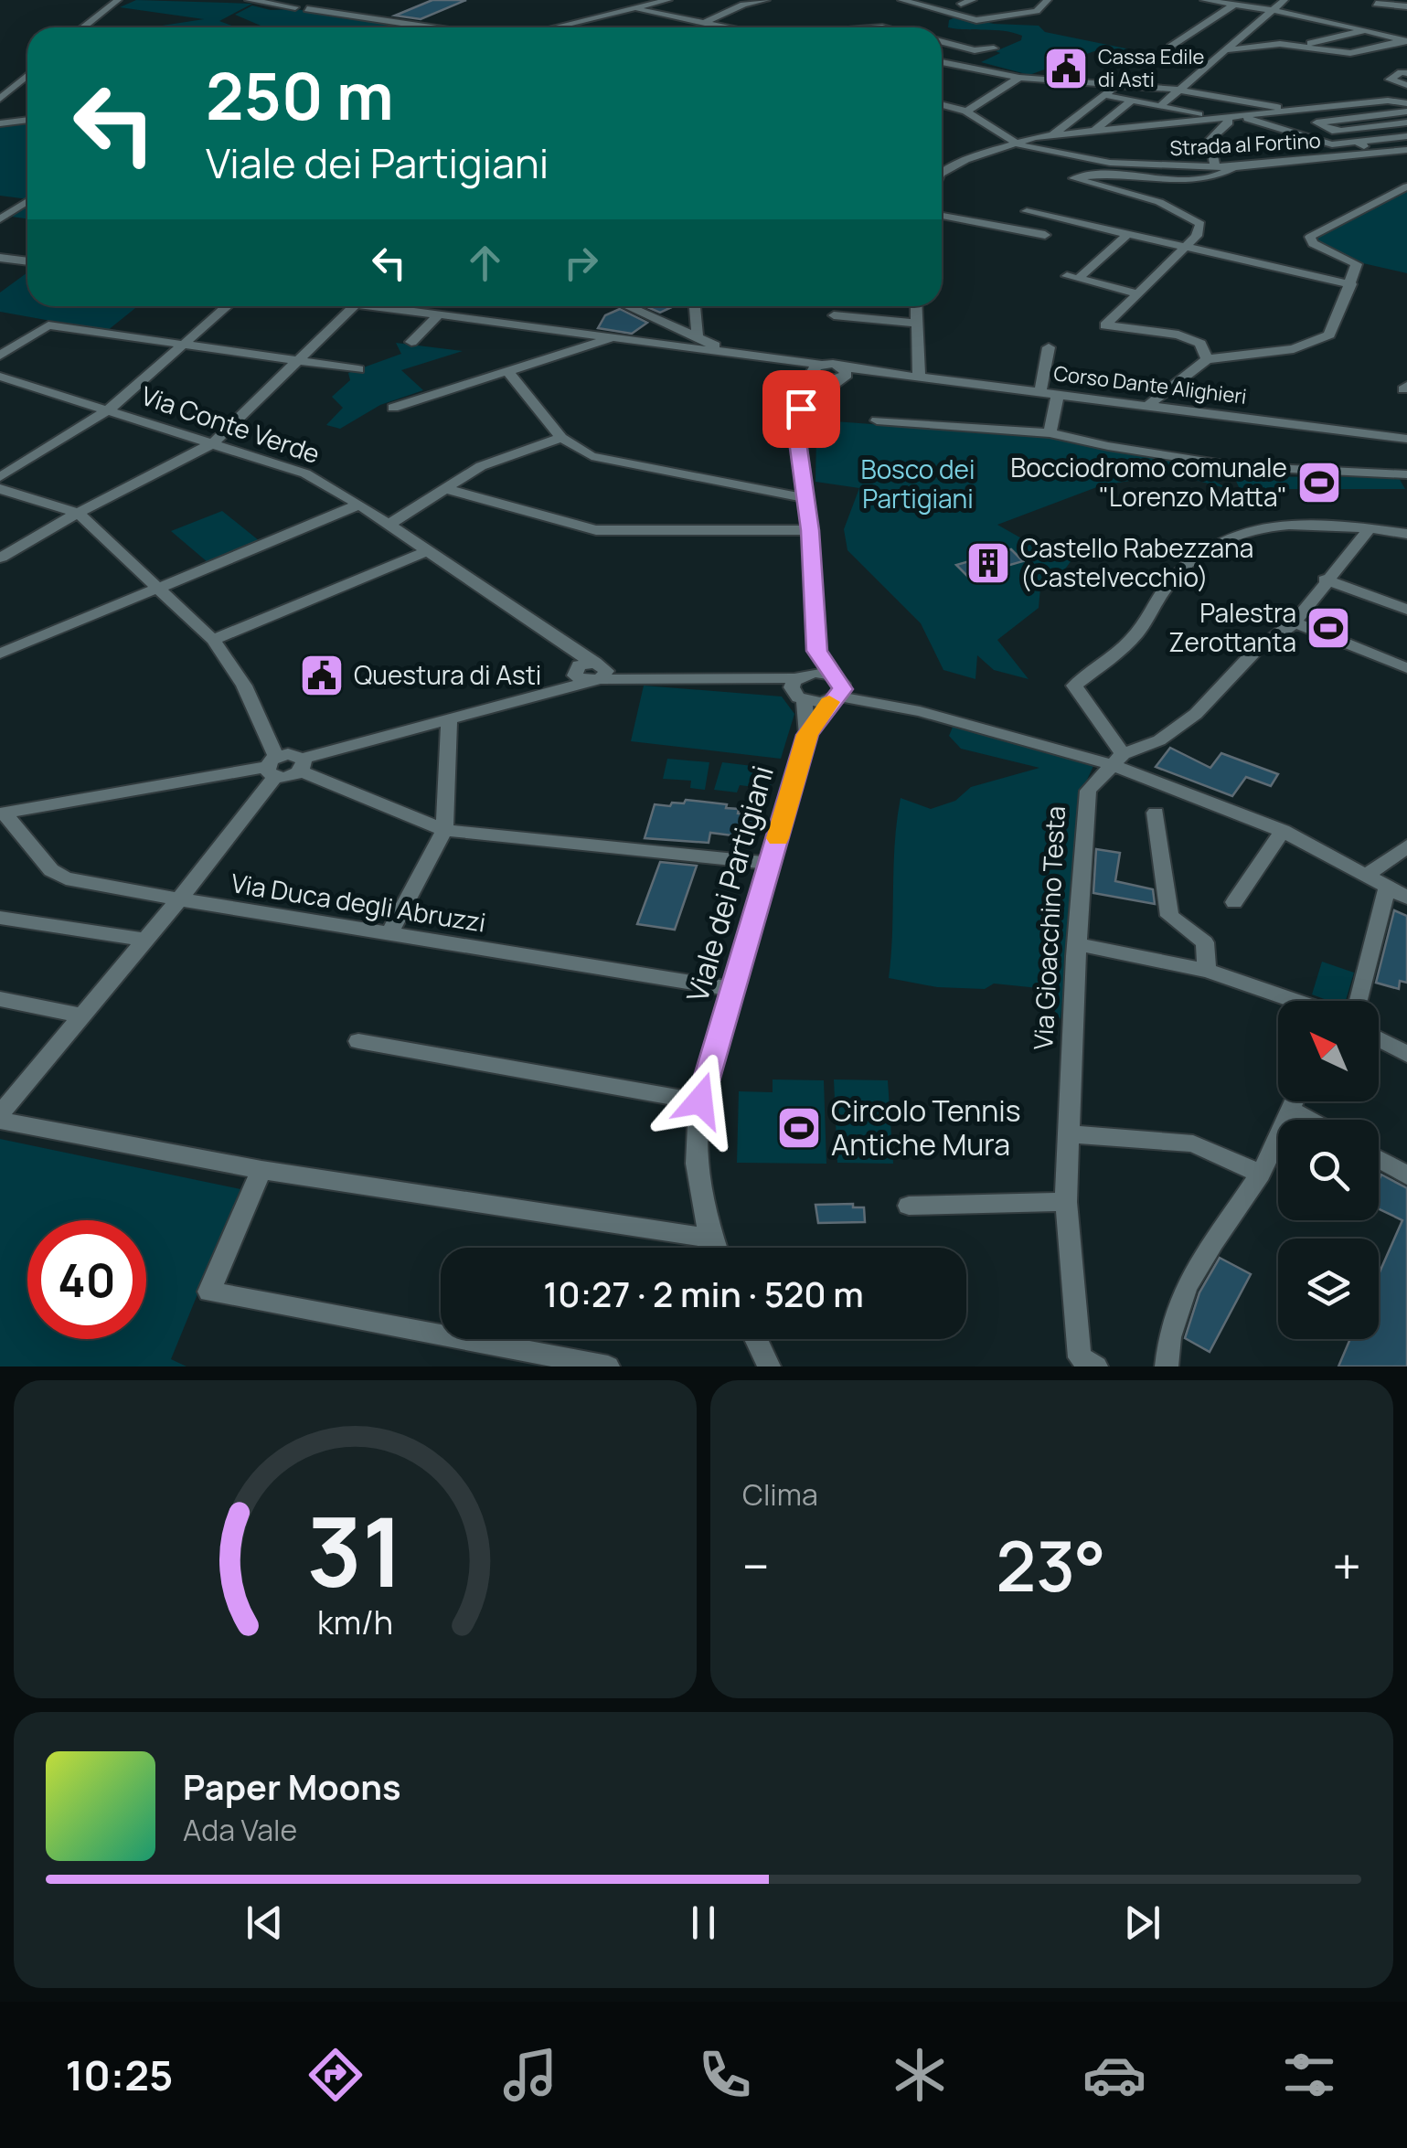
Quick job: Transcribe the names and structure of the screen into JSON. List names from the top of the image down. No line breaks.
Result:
{"streets":{"street":["Strada al Fortino","Corso Dante Alighieri","Via Conte Verde","Viale dei Partigiani","Via Duca degli Abruzzi","Via Gioacchino Testa"]},"crossings":[["Corso Dante Alighieri","Viale dei Partigiani"],["Viale dei Partigiani","Via Duca degli Abruzzi"]],"parks":["Bosco dei Partigiani"],"places":{"public building":["Cassa Edile di Asti","Questura di Asti"],"sports":["Bocciodromo comunale \"Lorenzo Matta\"","Palestra Zerottanta","Circolo Tennis Antiche Mura"],"building":["Castello Rabezzana (Castelvecchio)"]},"north":"top left","page":{"turn":["250 m","Viale dei Partigiani"],"limit":"40","trip":"10:27 · 2 min · 520 m","tile":"Clima","heat":["−","23°","+"],"song":["Paper Moons","Ada Vale"],"tabs":"10:25","gauge":["31","km/h"]}}
